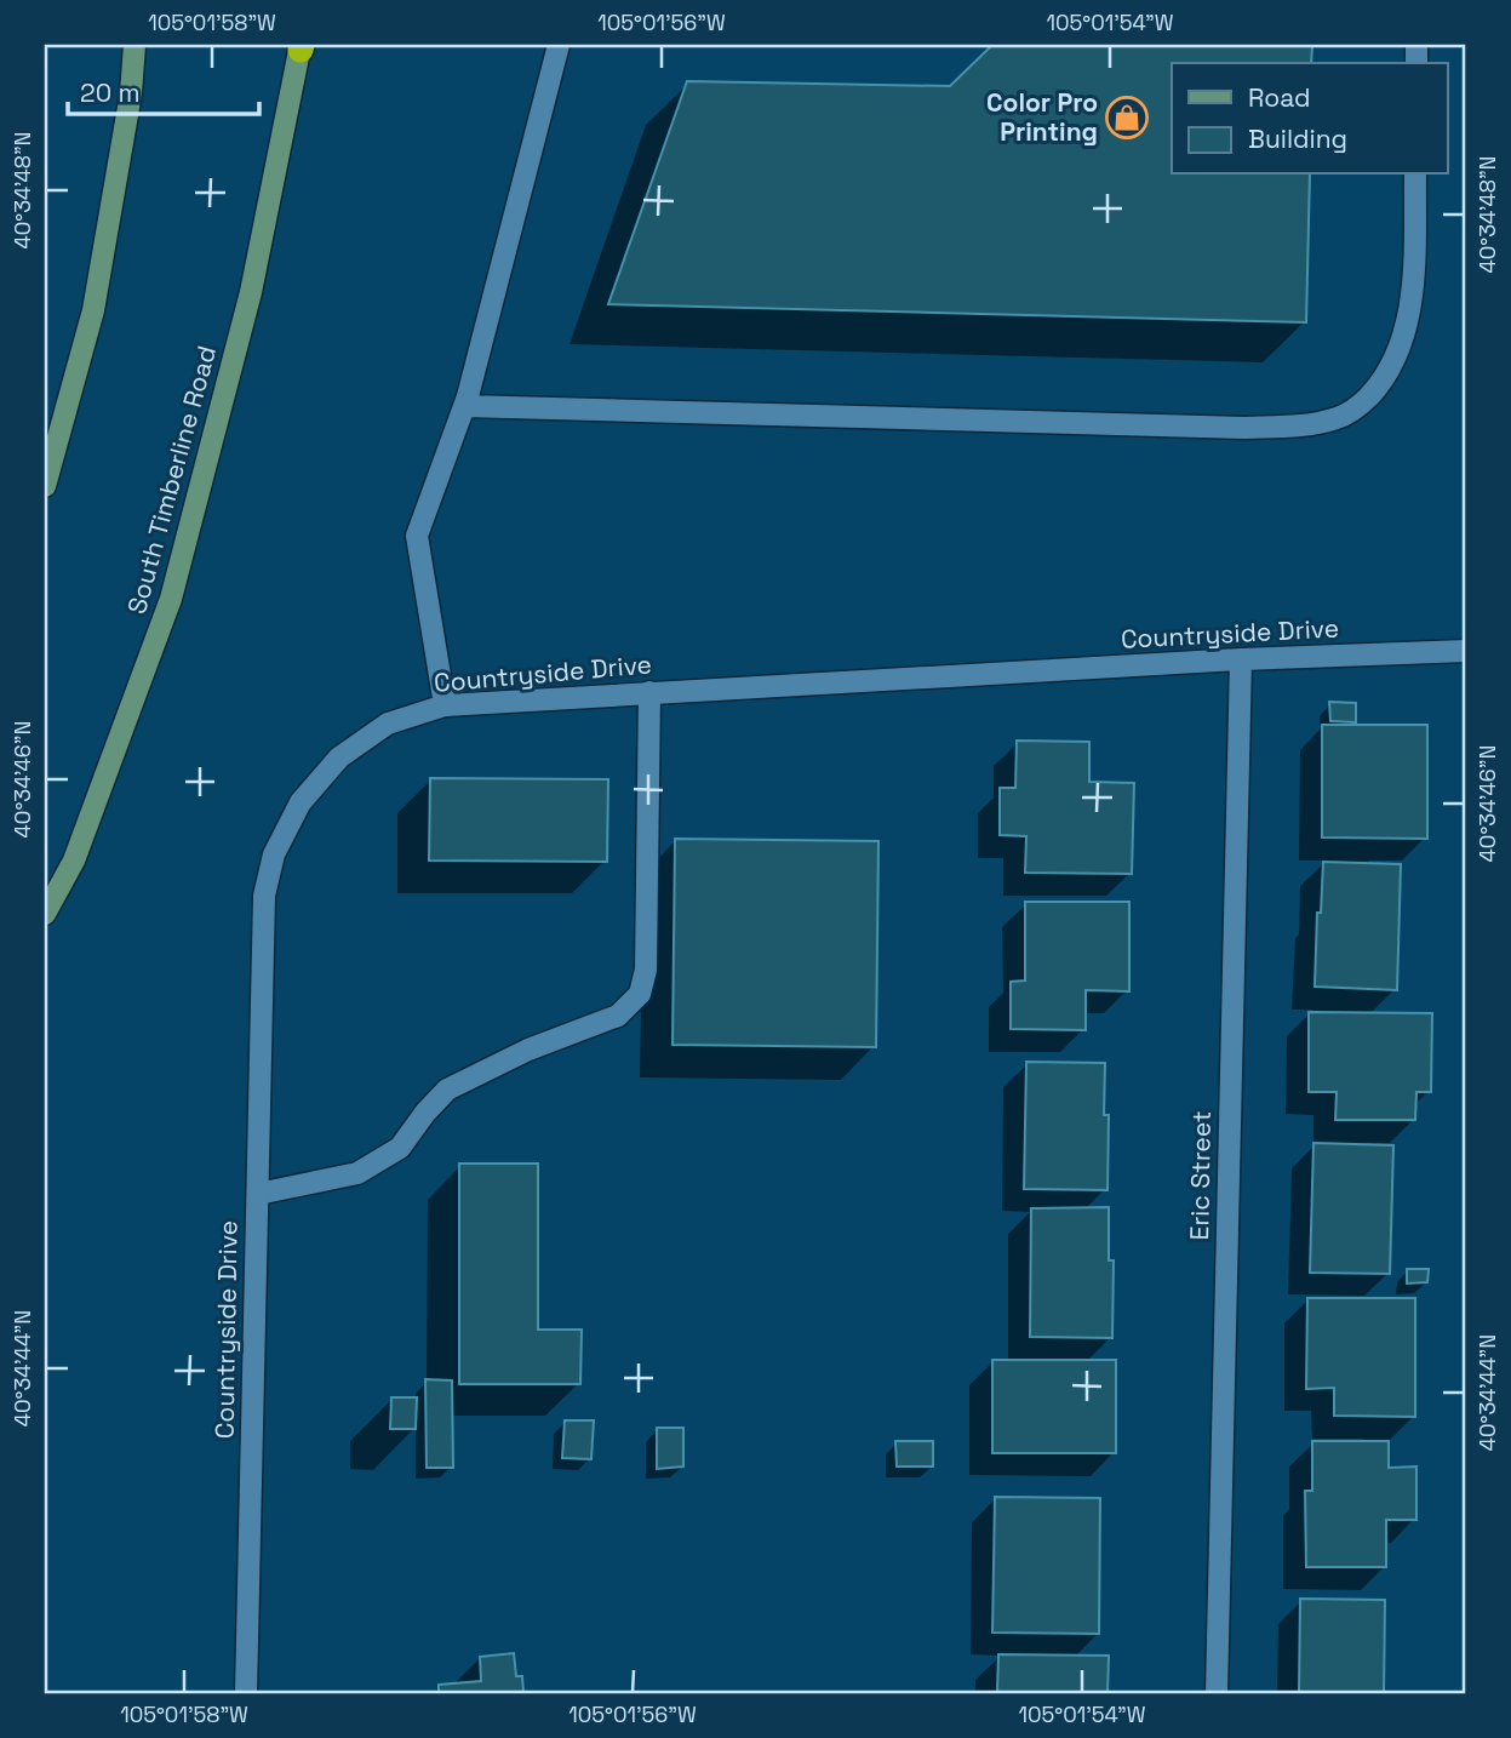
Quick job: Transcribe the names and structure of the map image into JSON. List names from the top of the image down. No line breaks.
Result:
{"streets":{"main road":["South Timberline Road"],"street":["Countryside Drive","Eric Street"]},"crossings":[["Countryside Drive","Eric Street"]],"places":{"shop":["Color Pro Printing"]},"legend":["Road","Building"],"scale_bar":"20 m","coordinates":["105°01'58\"W","105°01'56\"W","105°01'54\"W","40°34'48\"N","40°34'46\"N","40°34'44\"N"]}
